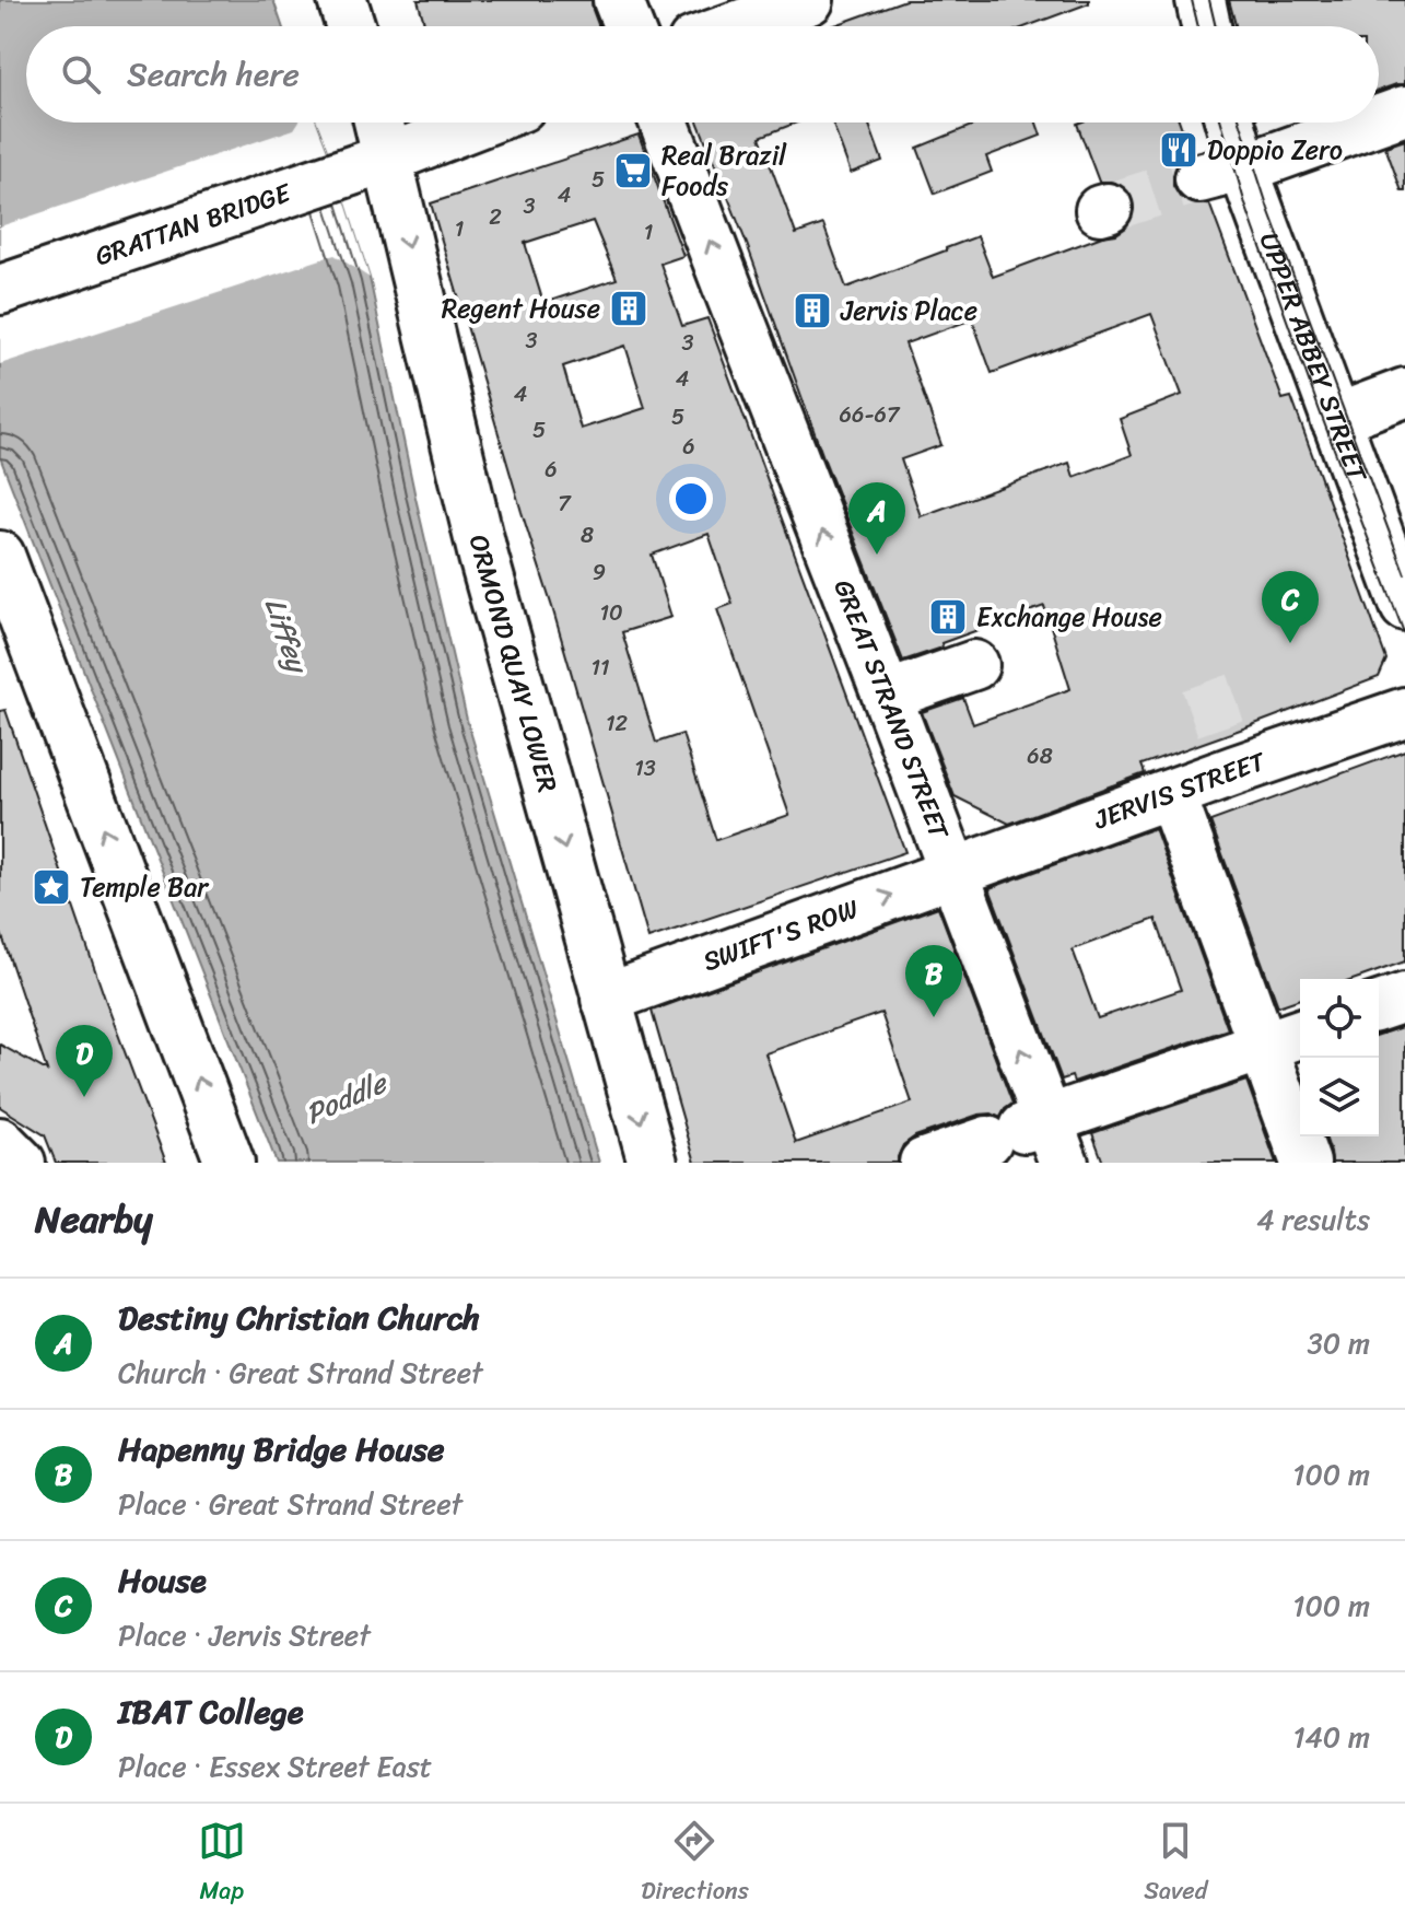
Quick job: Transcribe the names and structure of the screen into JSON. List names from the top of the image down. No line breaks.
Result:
{"streets":{"street":["GRATTAN BRIDGE","UPPER ABBEY STREET","ORMOND QUAY LOWER","GREAT STRAND STREET","JERVIS STREET","SWIFT'S ROW"]},"crossings":[["GRATTAN BRIDGE","ORMOND QUAY LOWER"],["ORMOND QUAY LOWER","SWIFT'S ROW"],["GREAT STRAND STREET","JERVIS STREET"],["GREAT STRAND STREET","SWIFT'S ROW"],["JERVIS STREET","SWIFT'S ROW"]],"one_way":["ORMOND QUAY LOWER"],"water":["Liffey","Poddle"],"places":{"restaurant":["Doppio Zero"],"supermarket":["Real Brazil Foods"],"building":["Regent House","Jervis Place","Exchange House"],"place":["Temple Bar"]},"house_numbers":["5","4","3","2","1","1","3","3","4","4","66-67","5","5","6","6","7","8","9","10","11","12","68","13"],"page":{"search":"Search here","pins":["A","C","B","D"],"heading":["Nearby","4 results"],"list":[{"mark":"A","name":"Destiny Christian Church","note":"Church · Great Strand Street","value":"30 m"},{"mark":"B","name":"Hapenny Bridge House","note":"Place · Great Strand Street","value":"100 m"},{"mark":"C","name":"House","note":"Place · Jervis Street","value":"100 m"},{"mark":"D","name":"IBAT College","note":"Place · Essex Street East","value":"140 m"}],"nav":["Map","Directions","Saved"]}}
